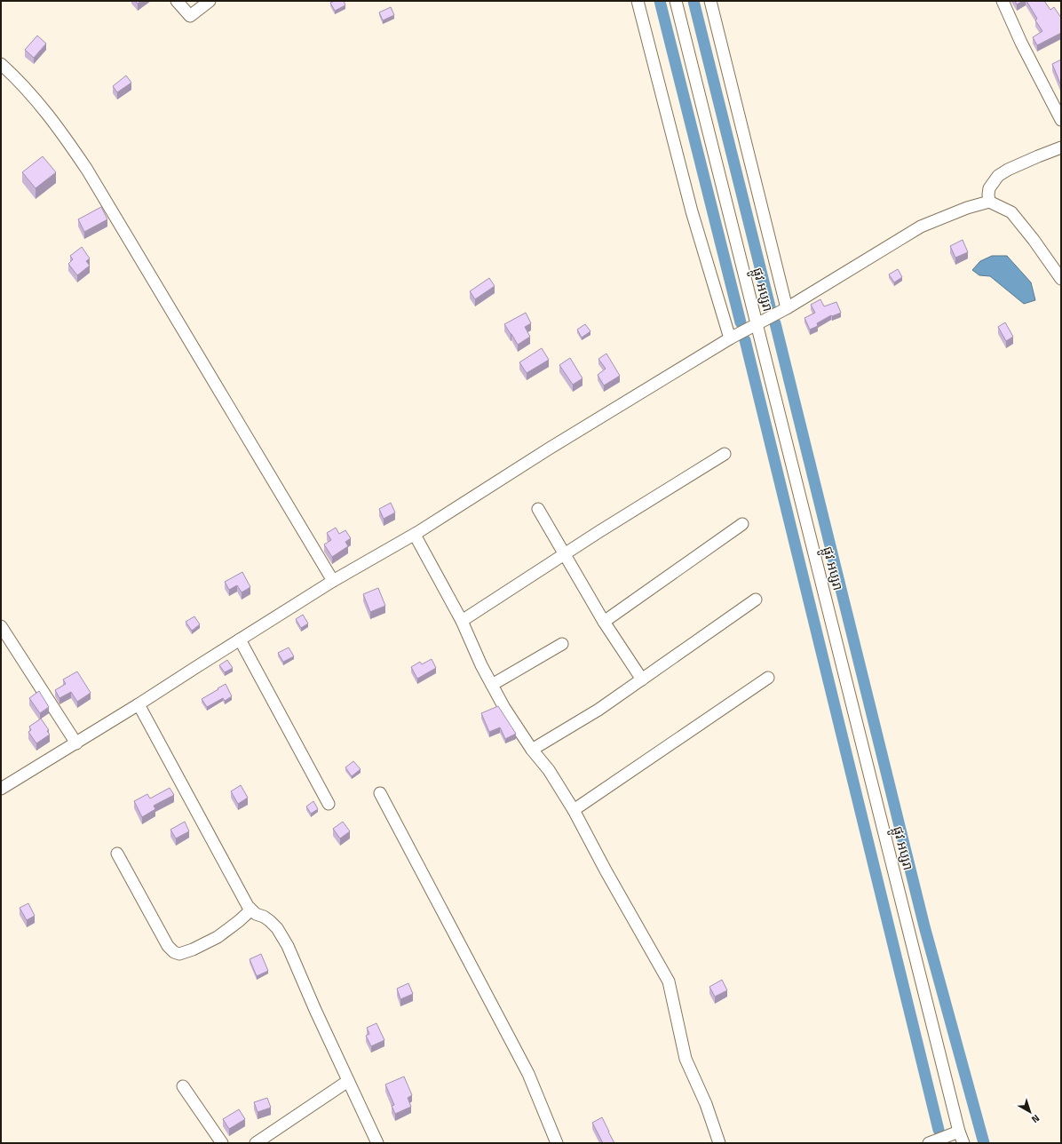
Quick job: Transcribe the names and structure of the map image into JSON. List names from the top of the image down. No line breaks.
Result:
{"streets":{"street":["ផ្លូវ អប្សរា"]},"north":"bottom right"}
